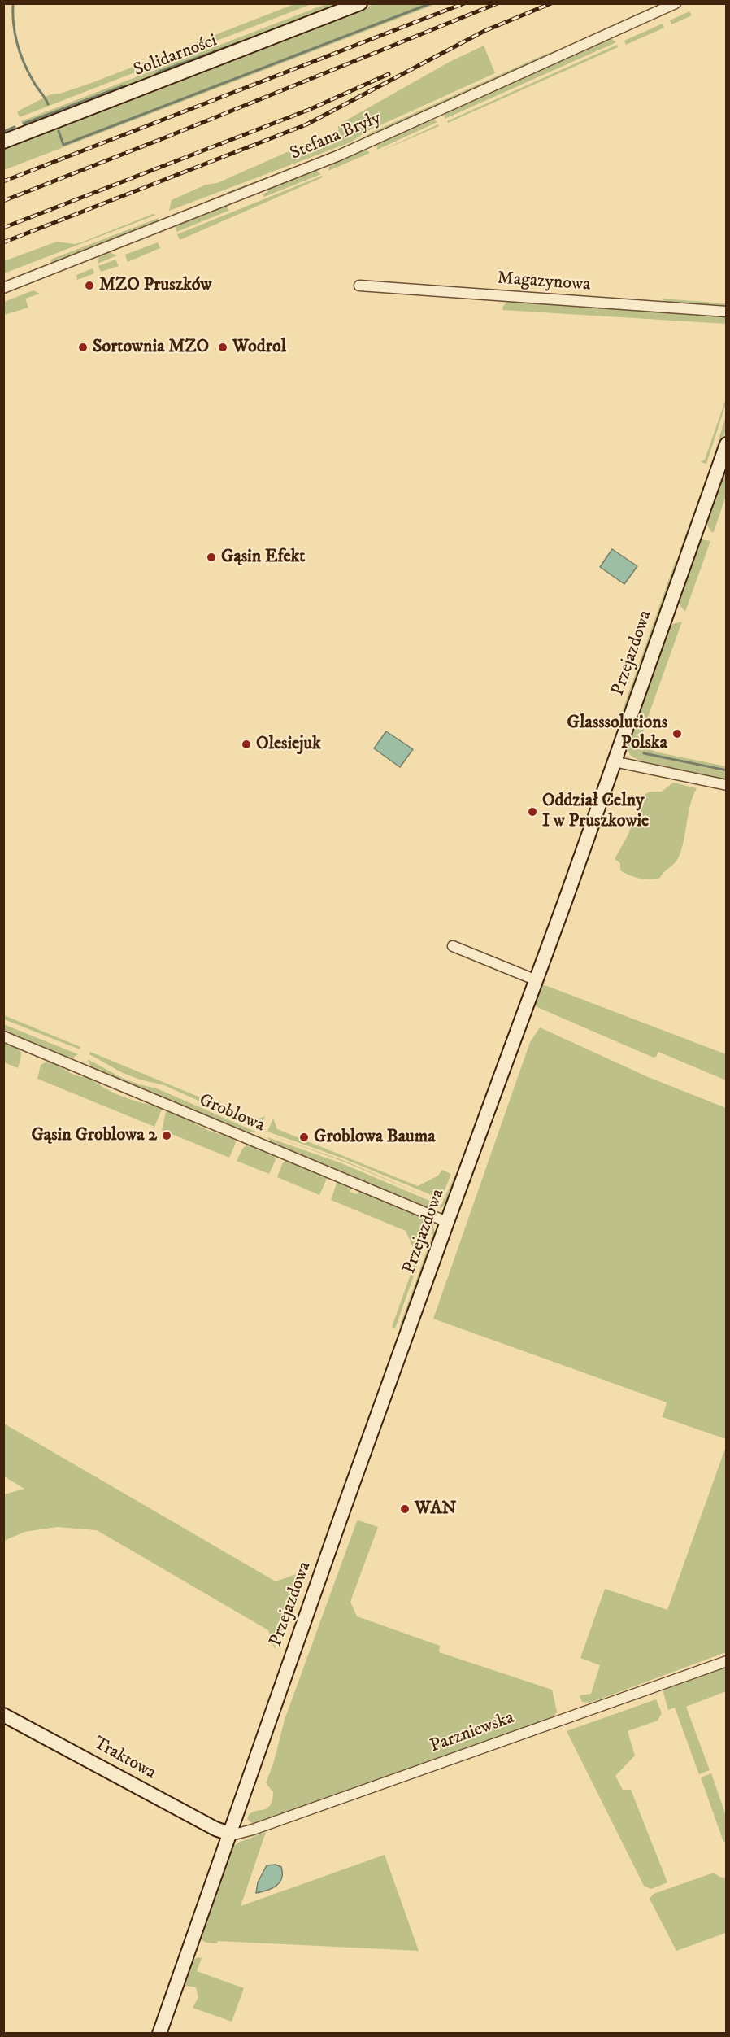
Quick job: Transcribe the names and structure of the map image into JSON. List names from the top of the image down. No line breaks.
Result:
{"streets":{"street":["Solidarności","Stefana Bryły","Magazynowa","Przejazdowa","Groblowa","Parzniewska","Traktowa"]},"crossings":[["Przejazdowa","Groblowa"],["Przejazdowa","Parzniewska"],["Przejazdowa","Traktowa"],["Parzniewska","Traktowa"]],"places":["MZO Pruszków","Sortownia MZO","Wodrol","Gąsin Efekt","Glasssolutions Polska","Olesiejuk","Oddział Celny I w Pruszkowie","Gąsin Groblowa 2","Groblowa Bauma","WAN"]}
